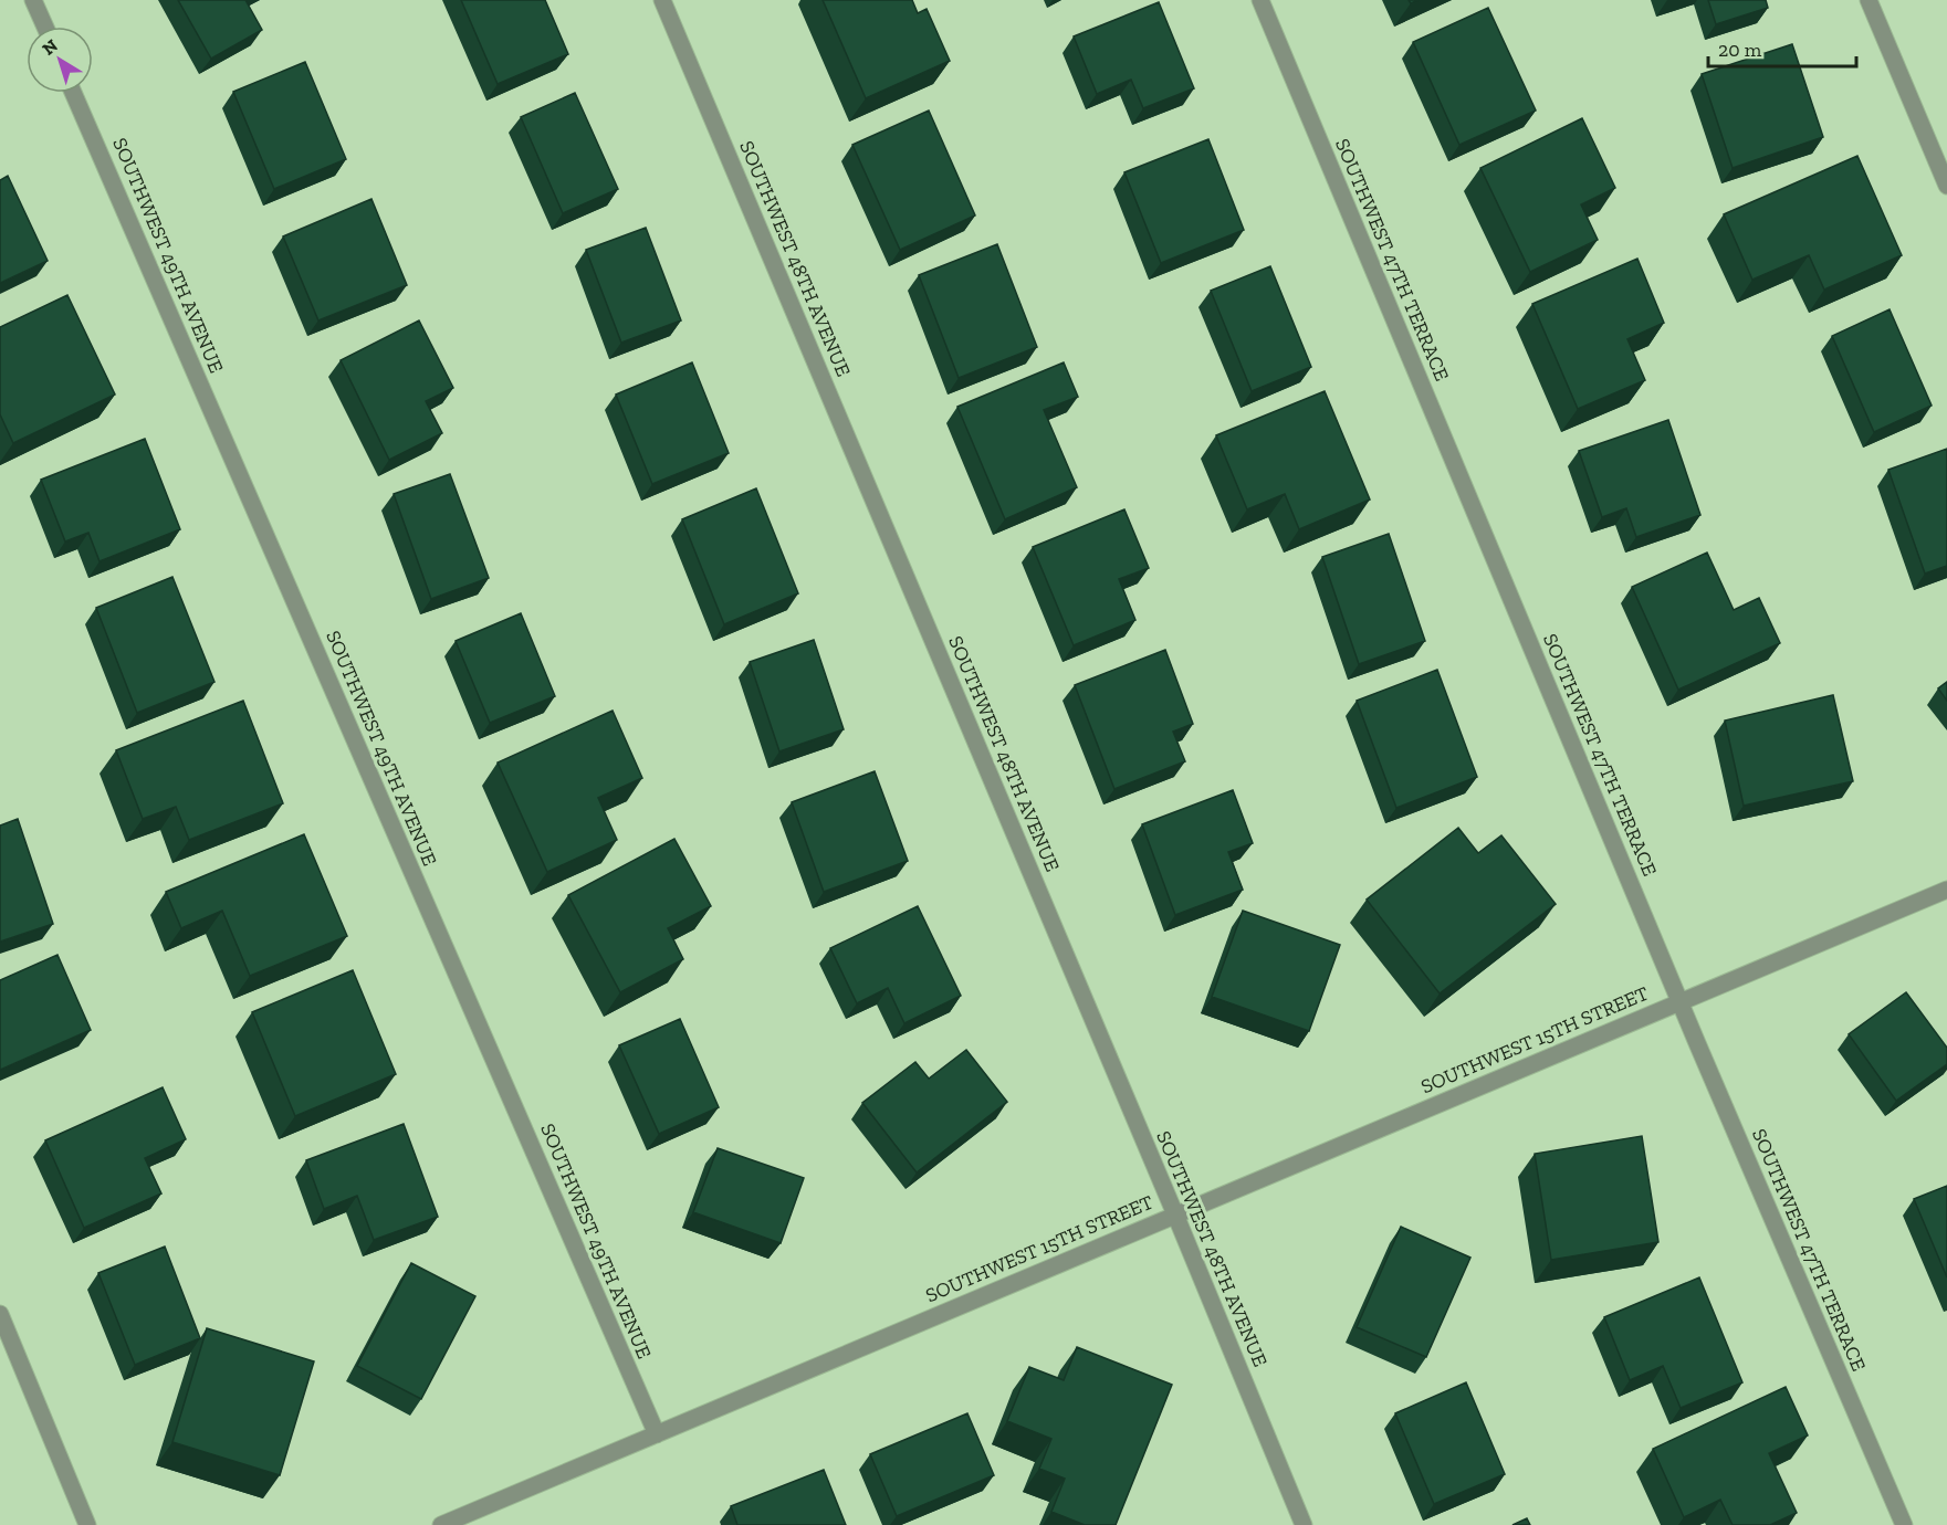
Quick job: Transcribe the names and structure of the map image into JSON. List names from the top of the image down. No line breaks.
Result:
{"streets":{"street":["SOUTHWEST 49TH AVENUE","SOUTHWEST 48TH AVENUE","SOUTHWEST 47TH TERRACE","SOUTHWEST 15TH STREET"]},"crossings":[["SOUTHWEST 49TH AVENUE","SOUTHWEST 15TH STREET"],["SOUTHWEST 48TH AVENUE","SOUTHWEST 15TH STREET"],["SOUTHWEST 47TH TERRACE","SOUTHWEST 15TH STREET"]],"scale_bar":"20 m","north":"top left"}
